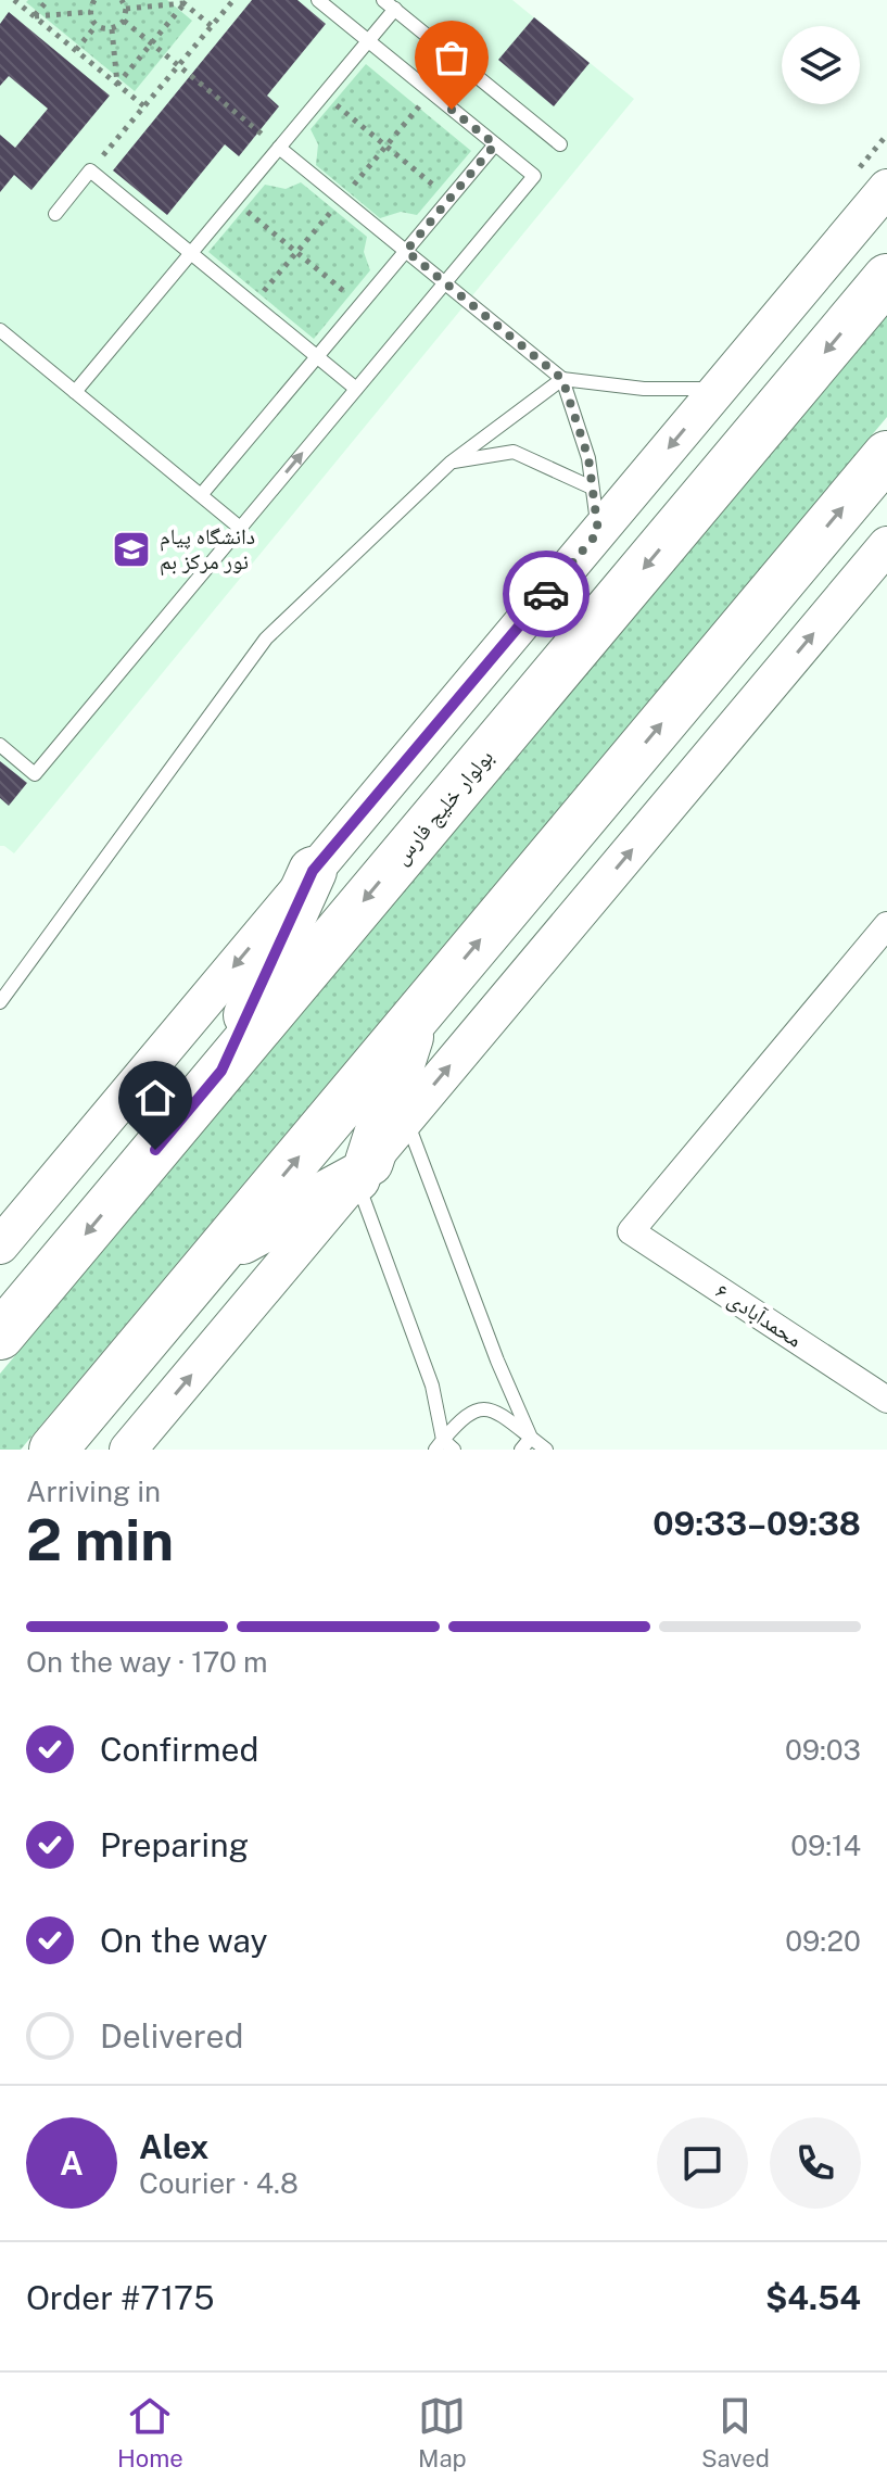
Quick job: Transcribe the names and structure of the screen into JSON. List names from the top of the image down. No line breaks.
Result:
{"streets":{"highway":["بولوار خلیج فارس"],"street":["محمدآبادی ۶"]},"places":{"school or university":["دانشگاه پیام نور مرکز بم"]},"page":{"heading":["2 min","Arriving in","09:33–09:38"],"panel":["Alex","Courier · 4.8","Order #7175","$4.54"],"bar":"On the way · 170 m","list":[["Confirmed","09:03"],["Preparing","09:14"],["On the way","09:20"],"Delivered"],"round":"A","tabs":["Home","Map","Saved"]}}
